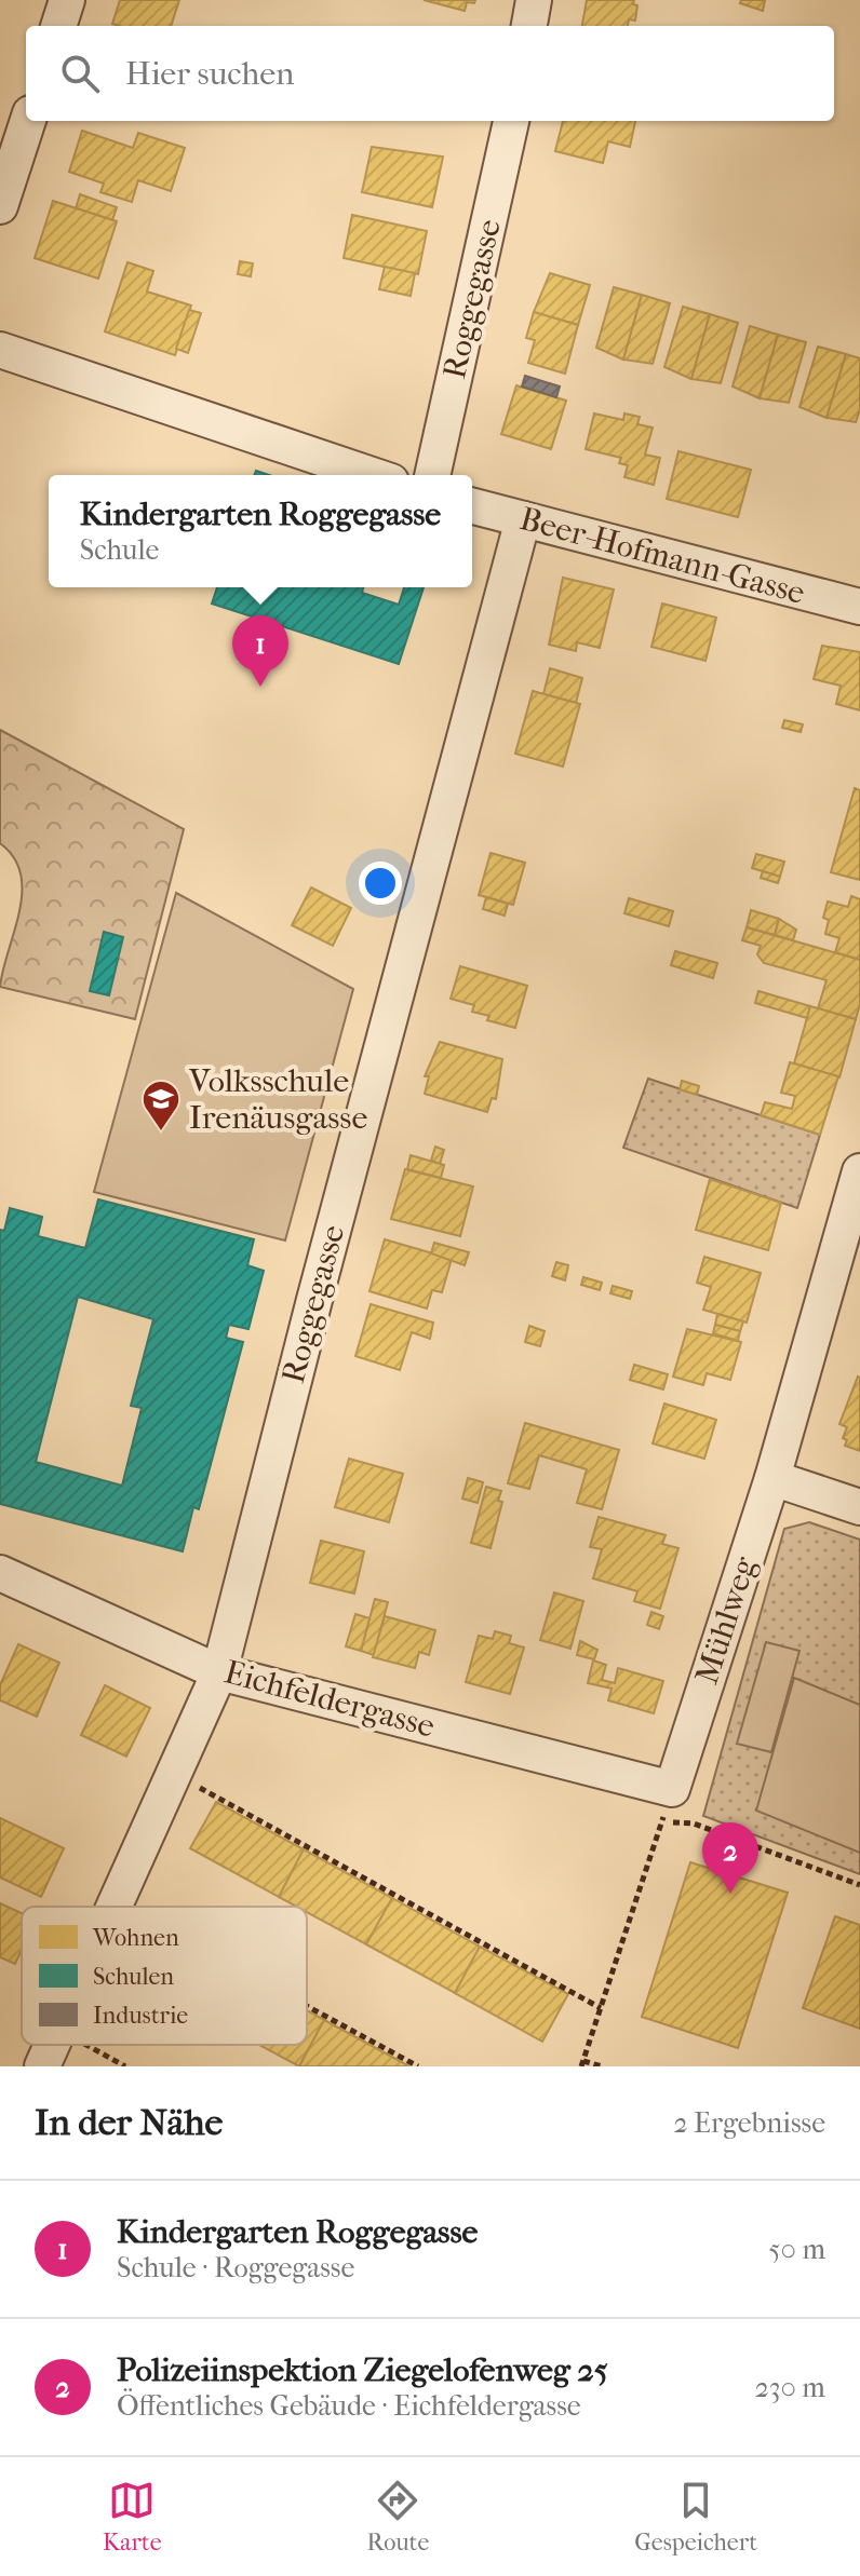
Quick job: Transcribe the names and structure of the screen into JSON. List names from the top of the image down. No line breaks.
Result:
{"streets":{"street":["Roggegasse","Beer-Hofmann-Gasse","Mühlweg","Eichfeldergasse"]},"crossings":[["Roggegasse","Beer-Hofmann-Gasse"],["Roggegasse","Eichfeldergasse"],["Mühlweg","Eichfeldergasse"]],"places":{"school or university":["Volksschule Irenäusgasse"]},"legend":["Wohnen","Schulen","Industrie"],"page":{"search":"Hier suchen","popup":["Kindergarten Roggegasse","Schule"],"pins":["1","2"],"heading":["In der Nähe","2 Ergebnisse"],"list":[{"mark":"1","name":"Kindergarten Roggegasse","note":"Schule · Roggegasse","value":"50 m"},{"mark":"2","name":"Polizeiinspektion Ziegelofenweg 25","note":"Öffentliches Gebäude · Eichfeldergasse","value":"230 m"}],"nav":["Karte","Route","Gespeichert"]}}
